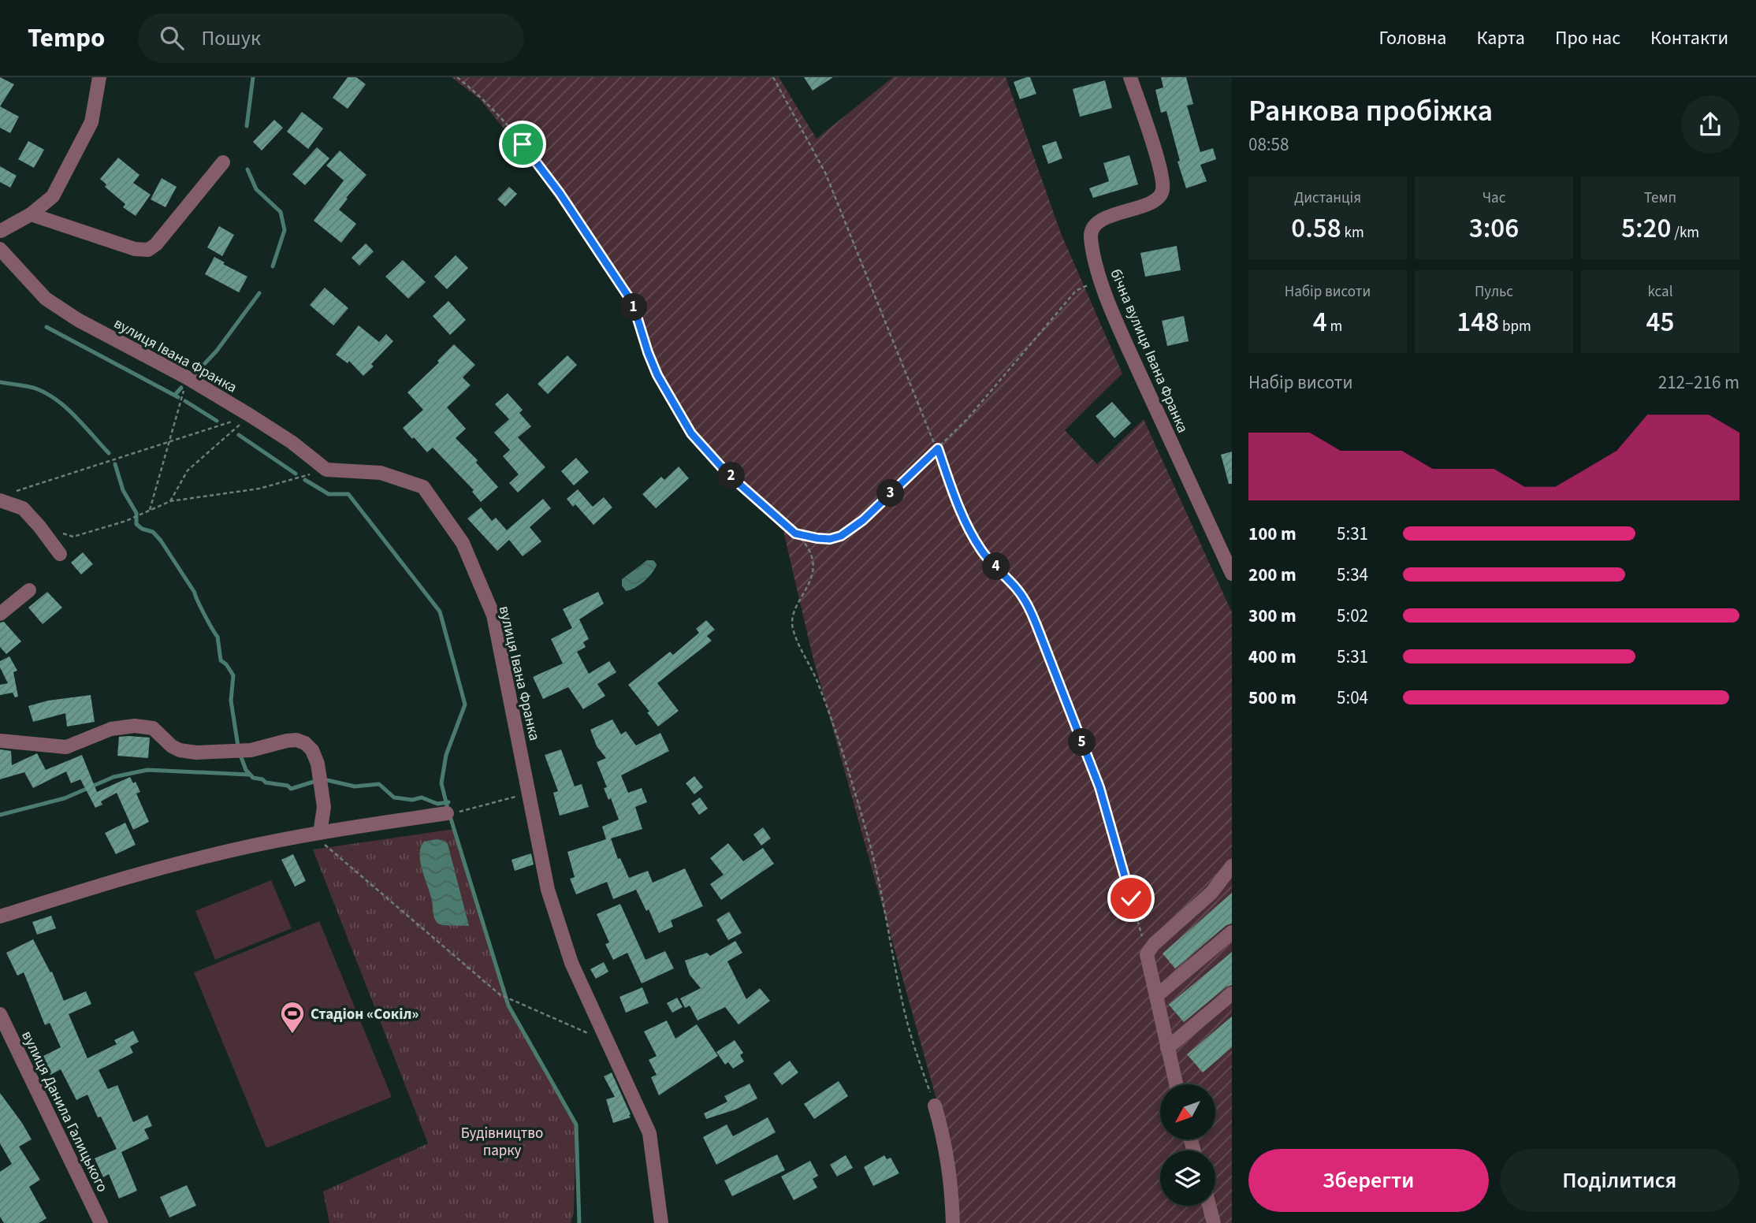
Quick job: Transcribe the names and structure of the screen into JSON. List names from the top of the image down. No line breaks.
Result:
{"streets":{"street":["бічна вулиця Івана Франка","вулиця Івана Франка","вулиця Данила Галицького"]},"parks":["Будівництво парку"],"places":{"sports":["Стадіон «Сокіл»"]},"north":"bottom left","page":{"header":"Tempo","search":"Пошук","nav":["Головна","Карта","Про нас","Контакти"],"heading":["Ранкова пробіжка","08:58"],"stats":[["Дистанція","0.58 km"],["Час","3:06"],["Темп","5:20 /km"],["Набір висоти","4 m"],["Пульс","148 bpm"],["kcal","45"]],"pins":["1","2","3","4","5"],"chart":["Набір висоти","212–216 m"],"list":[{"name":"100 m","note":"5:31"},{"name":"200 m","note":"5:34"},{"name":"300 m","note":"5:02"},{"name":"400 m","note":"5:31"},{"name":"500 m","note":"5:04"}],"buttons":["Зберегти","Поділитися"]}}
